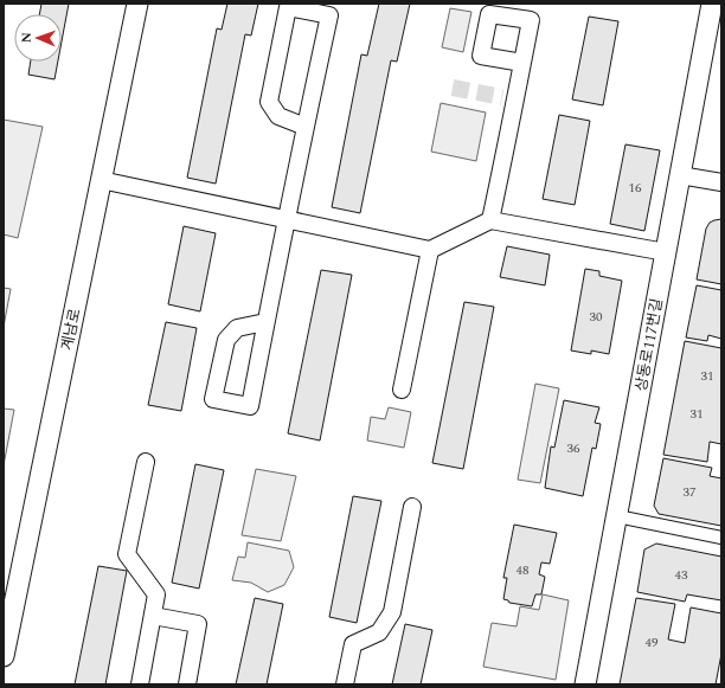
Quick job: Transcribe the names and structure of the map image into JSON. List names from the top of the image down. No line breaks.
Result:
{"streets":{"street":["계남로","상동로117번길"]},"house_numbers":["16","30","31","31","36","37","48","43","49"],"north":"left"}
